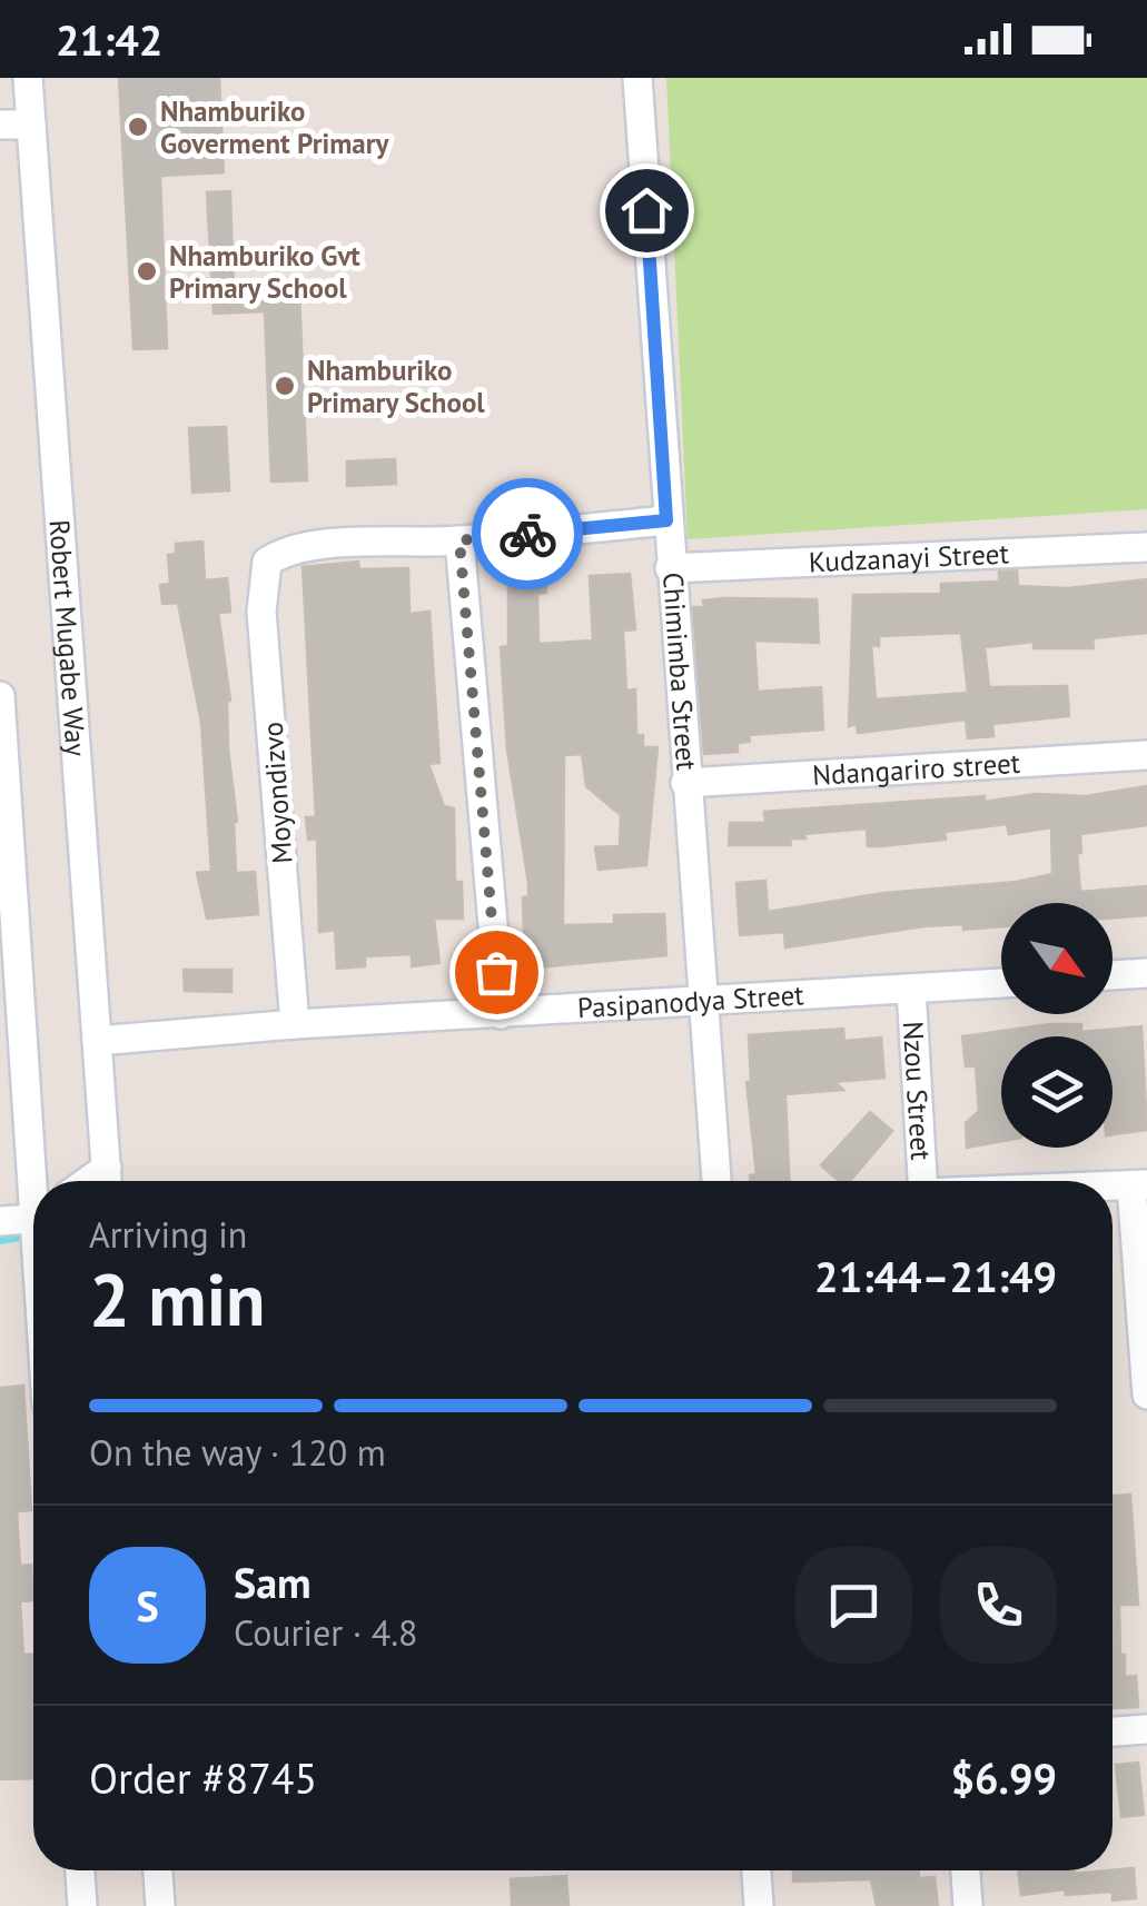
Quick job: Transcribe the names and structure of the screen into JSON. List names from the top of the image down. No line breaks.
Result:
{"streets":{"street":["Kudzanayi Street","Robert Mugabe Way","Chimimba Street","Ndangariro street","Moyondizvo","Pasipanodya Street","Nzou Street"]},"crossings":[["Kudzanayi Street","Chimimba Street"],["Robert Mugabe Way","Pasipanodya Street"],["Chimimba Street","Ndangariro street"],["Chimimba Street","Pasipanodya Street"],["Moyondizvo","Pasipanodya Street"],["Pasipanodya Street","Nzou Street"]],"places":["Nhamburiko Goverment Primary","Nhamburiko Gvt Primary School","Nhamburiko Primary School"],"north":"bottom right","page":{"status":"21:42","heading":["2 min","Arriving in","21:44–21:49"],"panel":["Sam","Courier · 4.8","Order #8745","$6.99"],"bar":"On the way · 120 m","round":"S"}}
